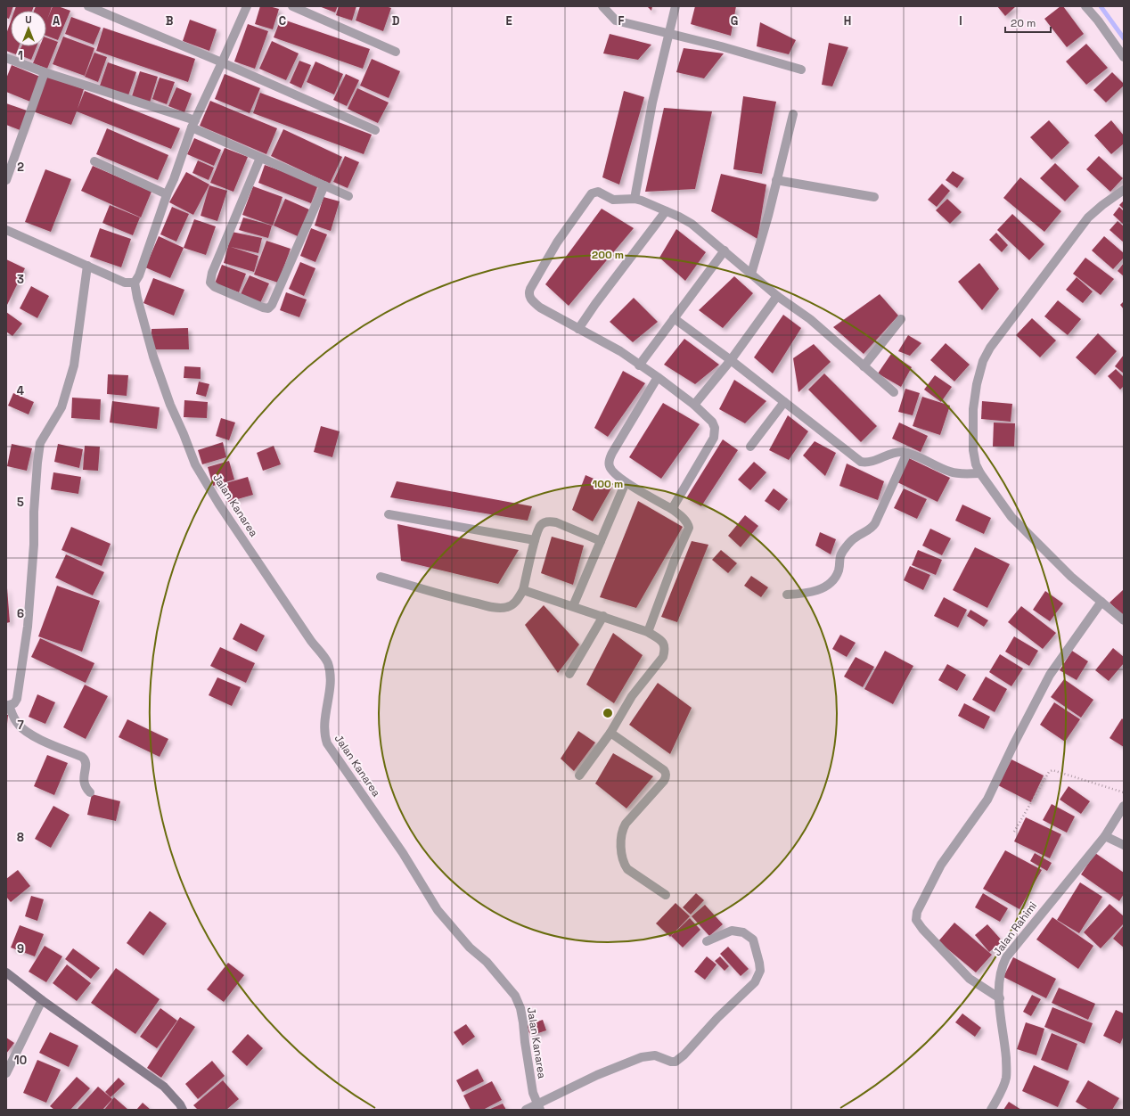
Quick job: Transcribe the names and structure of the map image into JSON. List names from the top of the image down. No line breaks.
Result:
{"streets":{"street":["Jalan Kanarea","Jalan Rahimi"]},"scale_bar":"20 m","north":"top","grid":{"columns":["A","B","C","D","E","F","G","H","I"],"rows":["1","2","3","4","5","6","7","8","9","10"]},"rings":["200 m","100 m"]}
